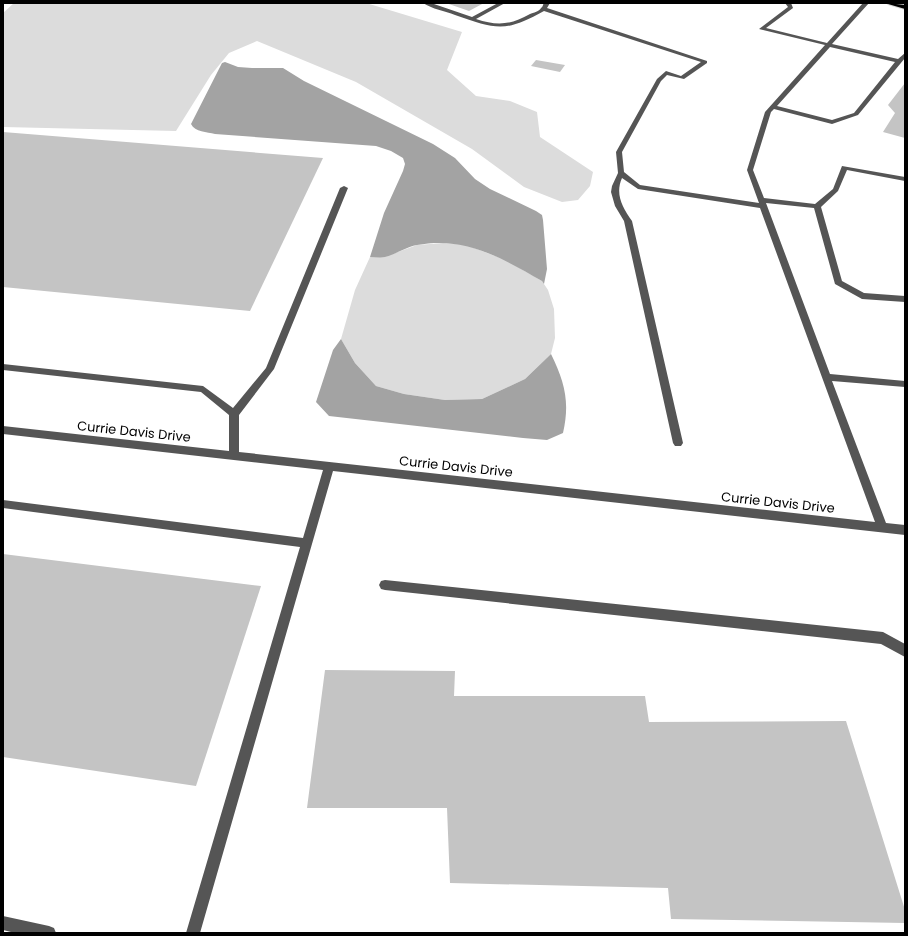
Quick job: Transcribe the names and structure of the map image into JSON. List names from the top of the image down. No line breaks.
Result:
{"streets":{"street":["Currie Davis Drive"]}}
